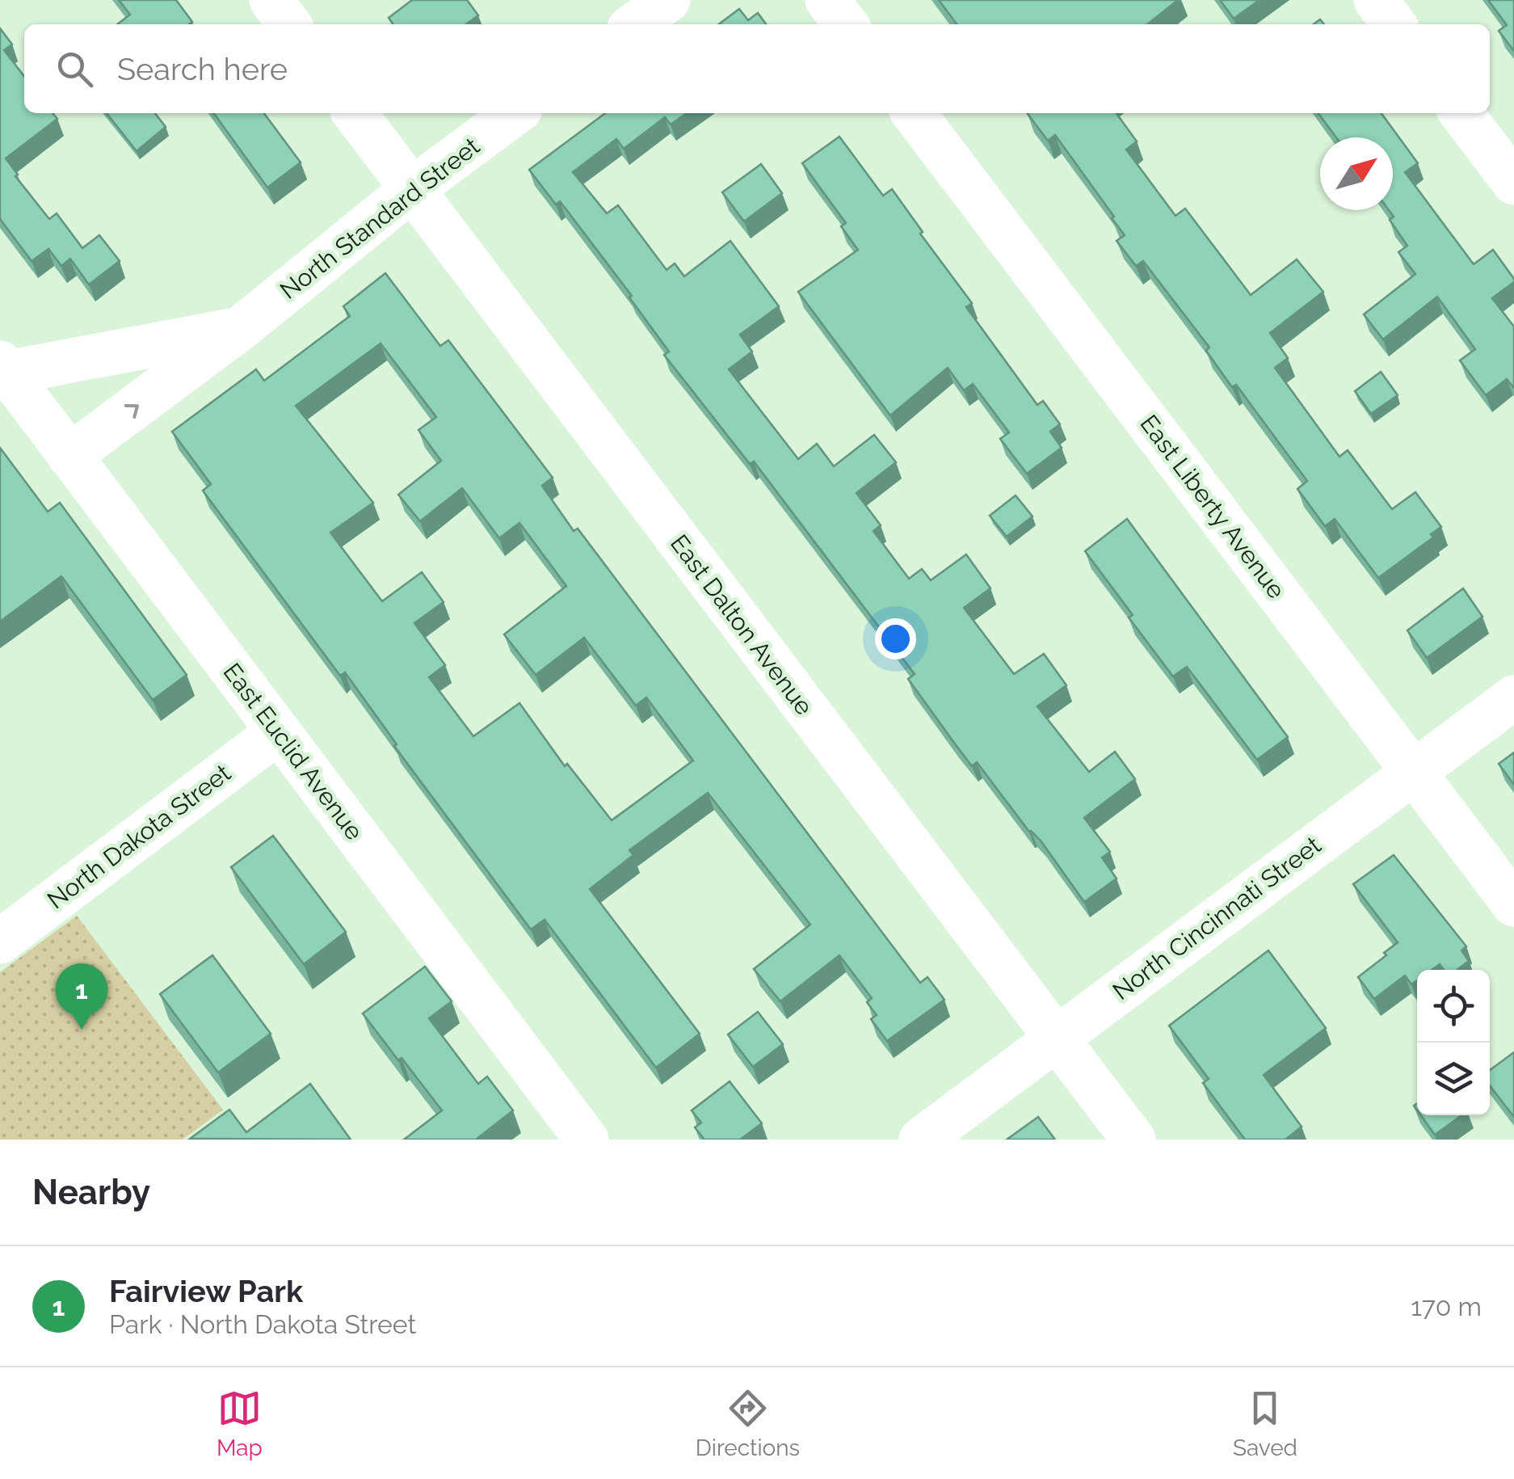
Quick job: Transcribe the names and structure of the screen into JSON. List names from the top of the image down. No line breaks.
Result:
{"streets":{"street":["North Standard Street","East Liberty Avenue","East Dalton Avenue","East Euclid Avenue","North Dakota Street","North Cincinnati Street"]},"crossings":[["North Standard Street","East Dalton Avenue"],["North Standard Street","East Euclid Avenue"],["East Liberty Avenue","North Cincinnati Street"],["East Dalton Avenue","North Cincinnati Street"],["East Euclid Avenue","North Dakota Street"]],"north":"top right","page":{"search":"Search here","pins":"1","heading":"Nearby","list":[{"mark":"1","name":"Fairview Park","note":"Park · North Dakota Street","value":"170 m"}],"nav":["Map","Directions","Saved"]}}
